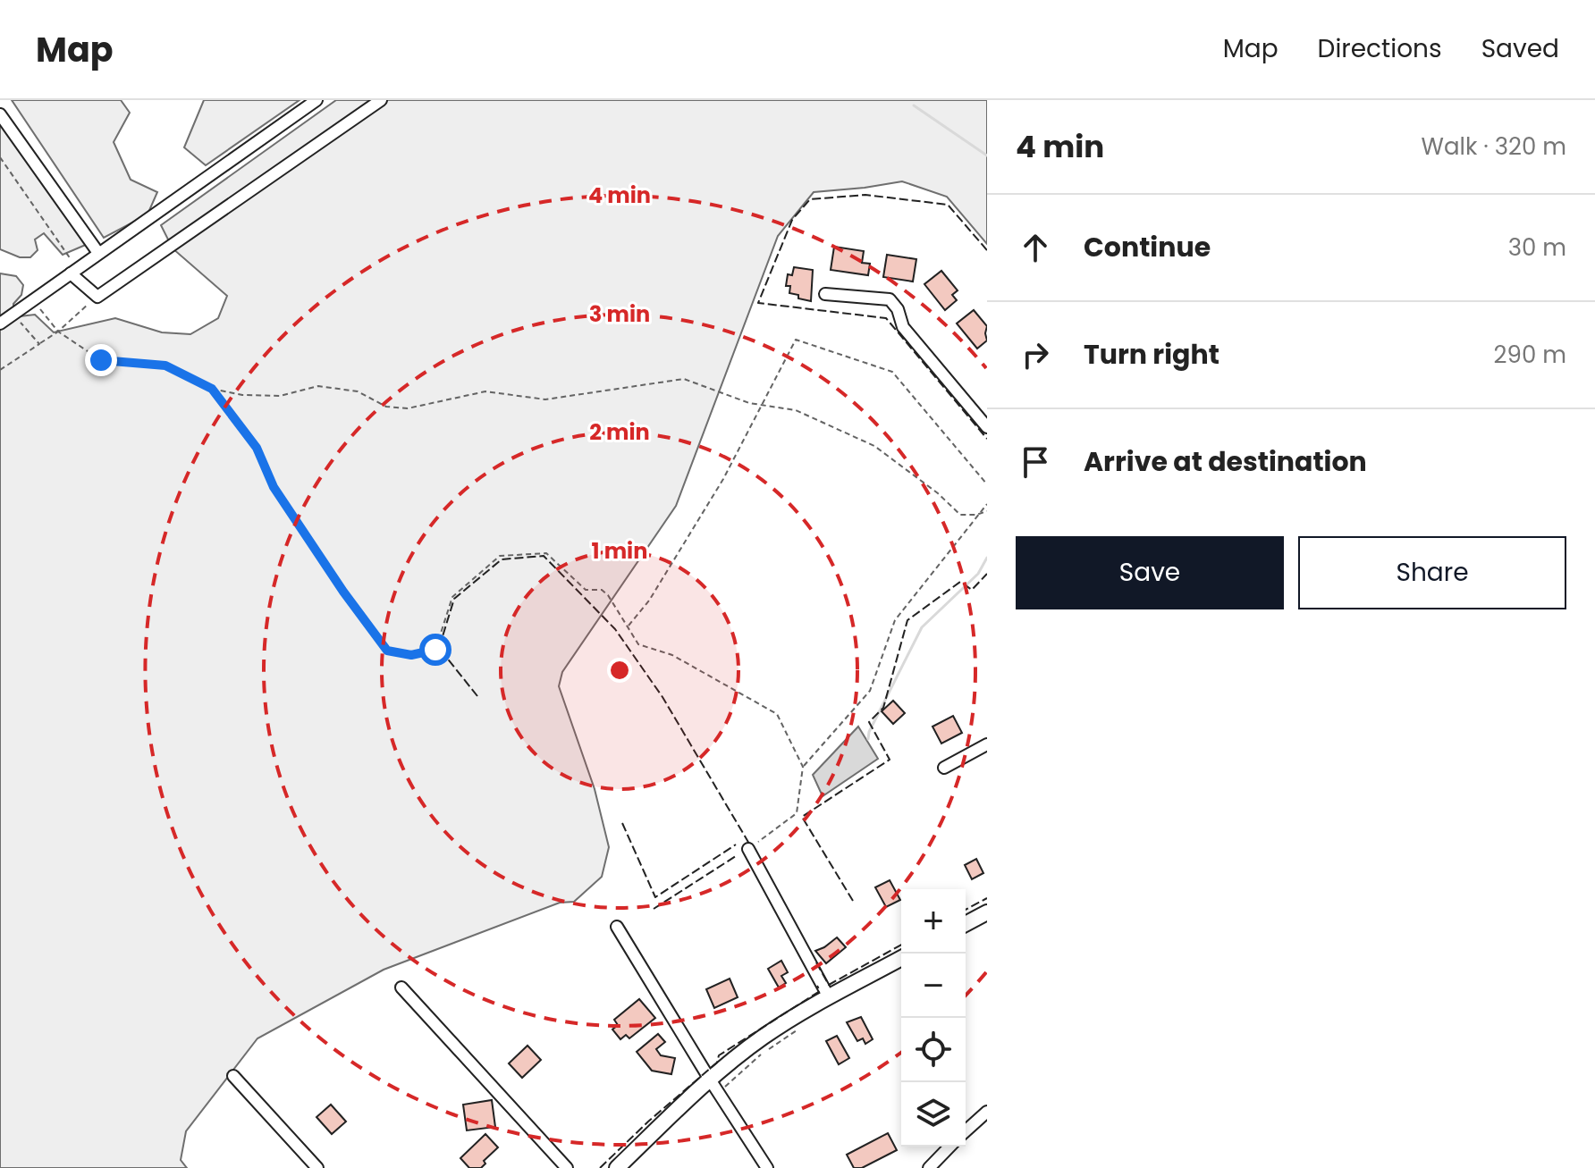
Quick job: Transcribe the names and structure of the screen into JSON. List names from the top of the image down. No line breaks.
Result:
{"page":{"header":"Map","nav":["Map","Directions","Saved"],"heading":["4 min","Walk · 320 m"],"list":[["Continue","30 m"],["Turn right","290 m"],"Arrive at destination"],"buttons":["Save","Share"],"map_buttons":["+","−"]},"rings":["4 min","3 min","2 min","1 min"]}
